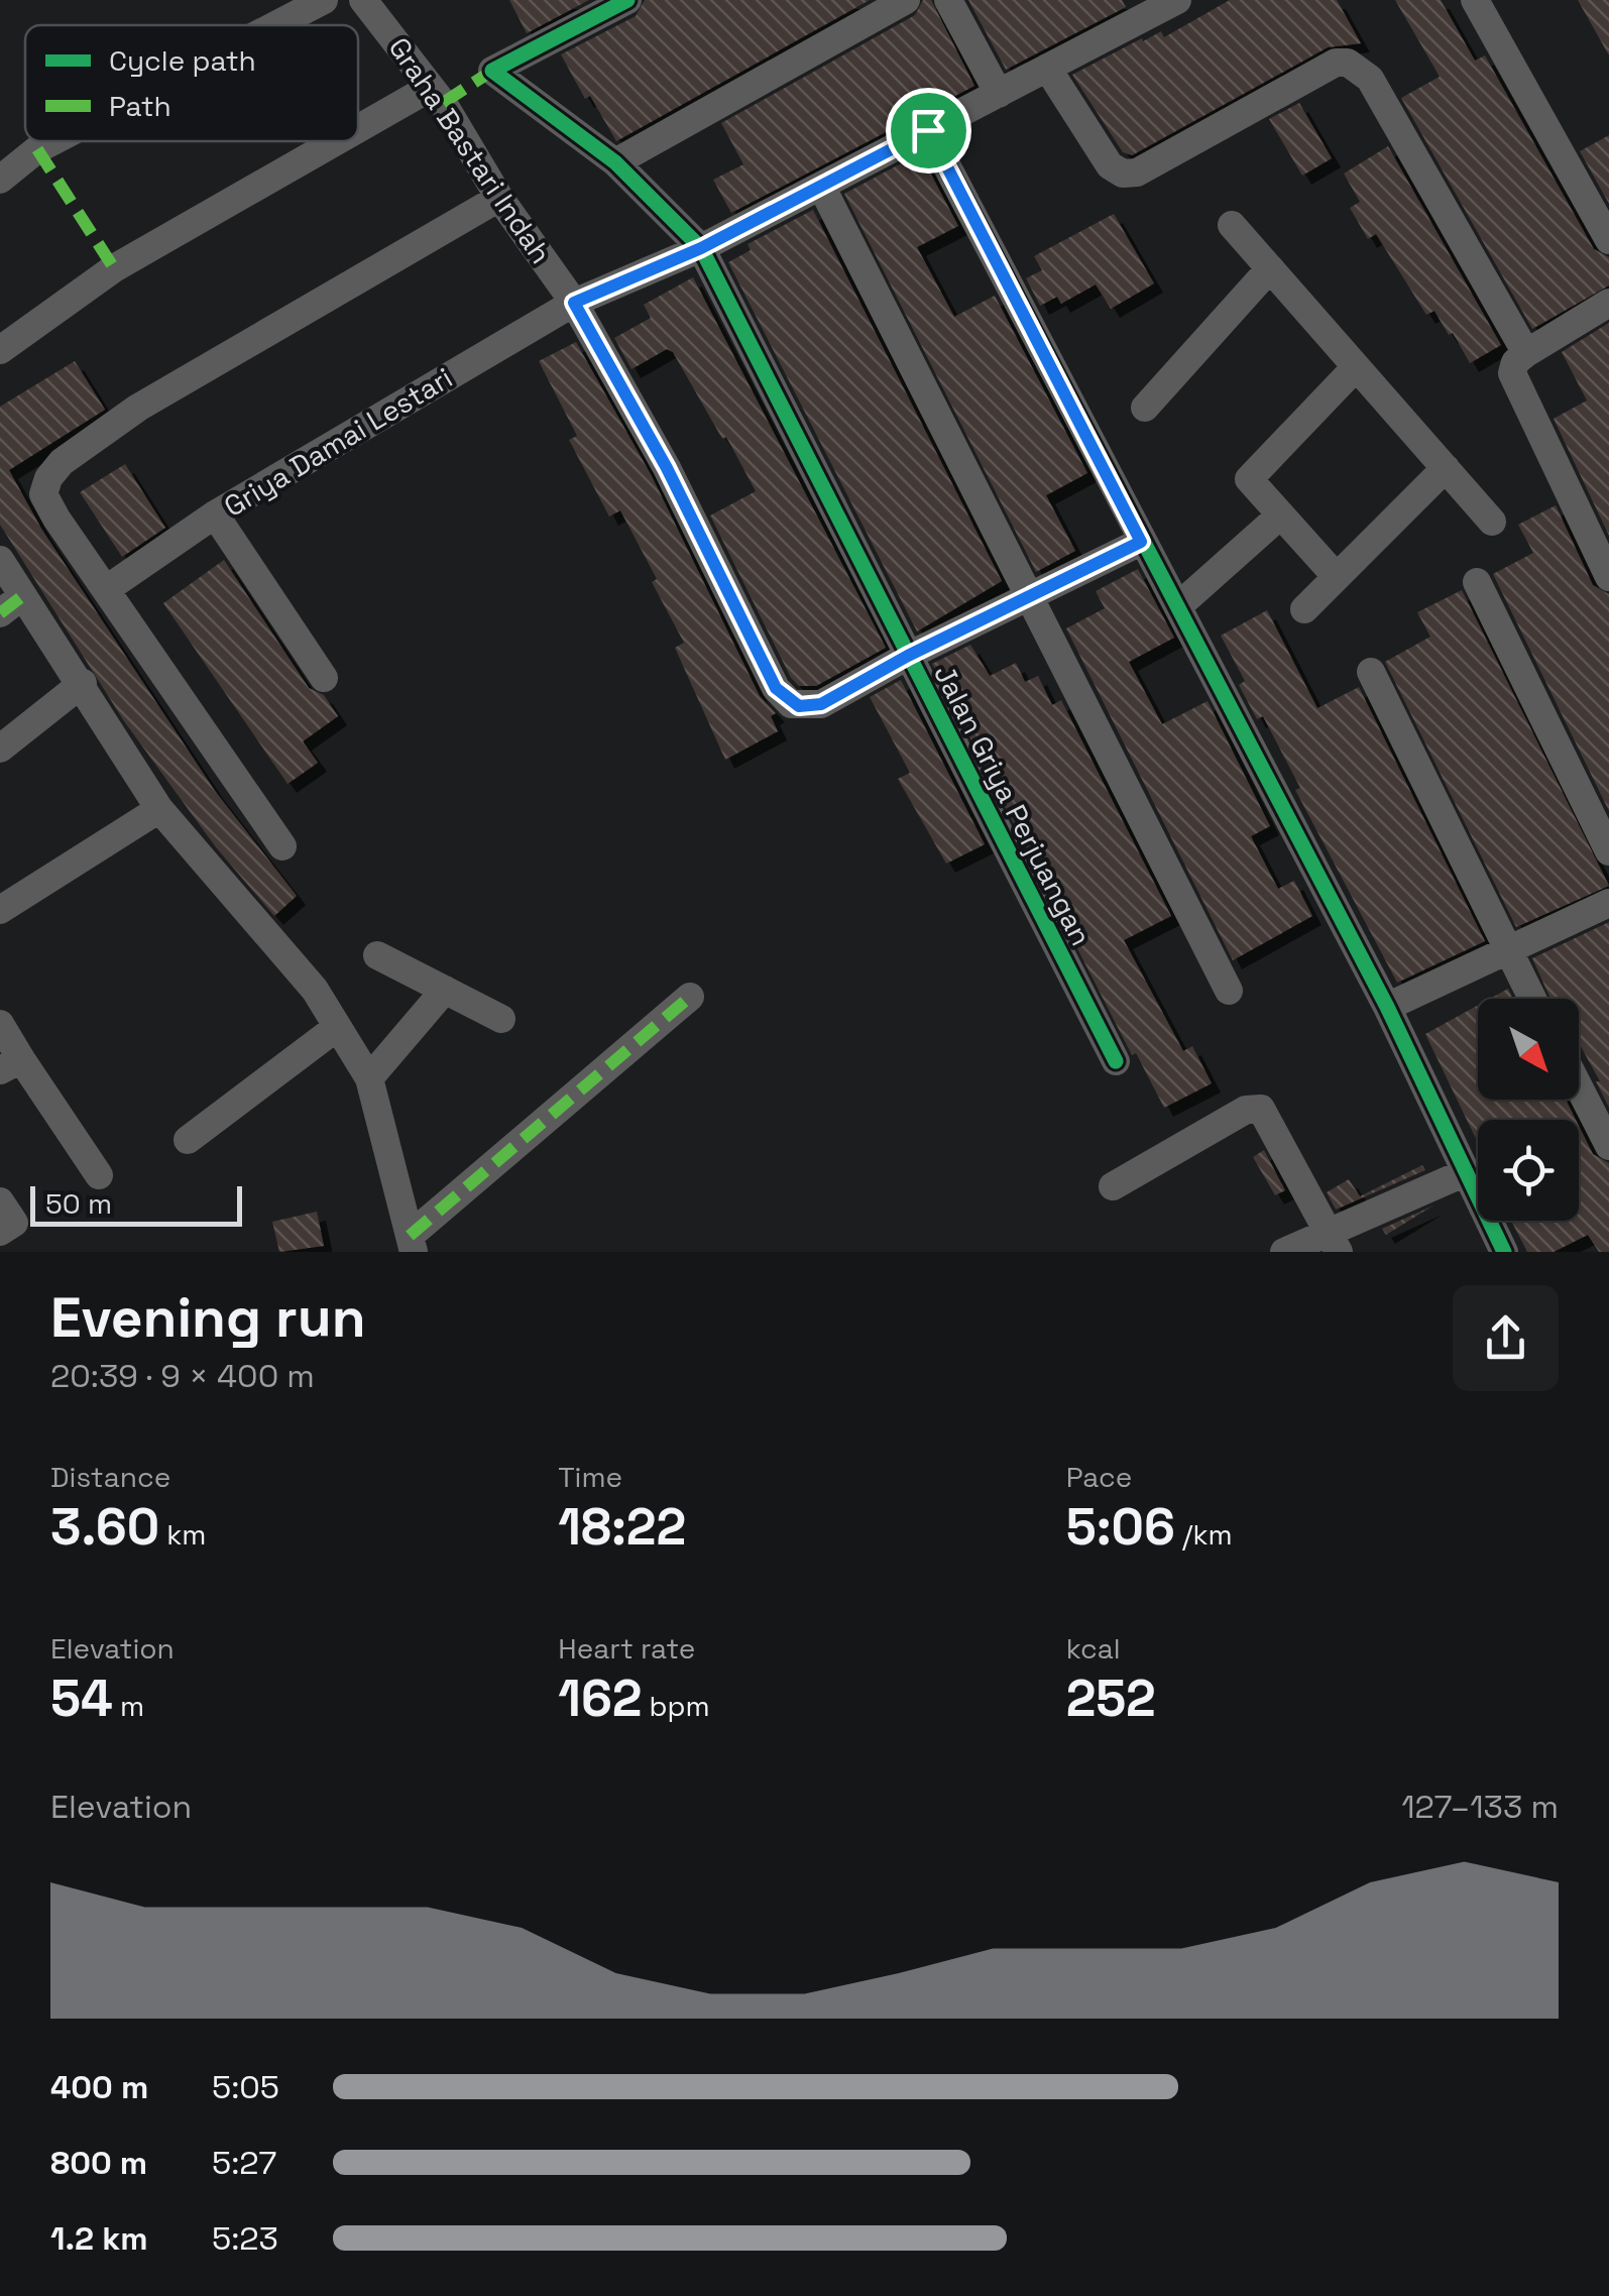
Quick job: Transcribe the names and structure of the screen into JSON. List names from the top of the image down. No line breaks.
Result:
{"streets":{"street":["Graha Bastari Indah","Griya Damai Lestari","Jalan Griya Perjuangan"]},"crossings":[["Graha Bastari Indah","Griya Damai Lestari"],["Graha Bastari Indah","Jalan Griya Perjuangan"],["Griya Damai Lestari","Jalan Griya Perjuangan"]],"legend":["Cycle path","Path"],"scale_bar":"50 m","north":"bottom right","page":{"scale":"50 m","heading":["Evening run","20:39 · 9 × 400 m"],"stats":[["Distance","3.60 km"],["Time","18:22"],["Pace","5:06 /km"],["Elevation","54 m"],["Heart rate","162 bpm"],["kcal","252"]],"chart":["Elevation","127–133 m"],"list":[{"name":"400 m","note":"5:05"},{"name":"800 m","note":"5:27"},{"name":"1.2 km","note":"5:23"}]}}
